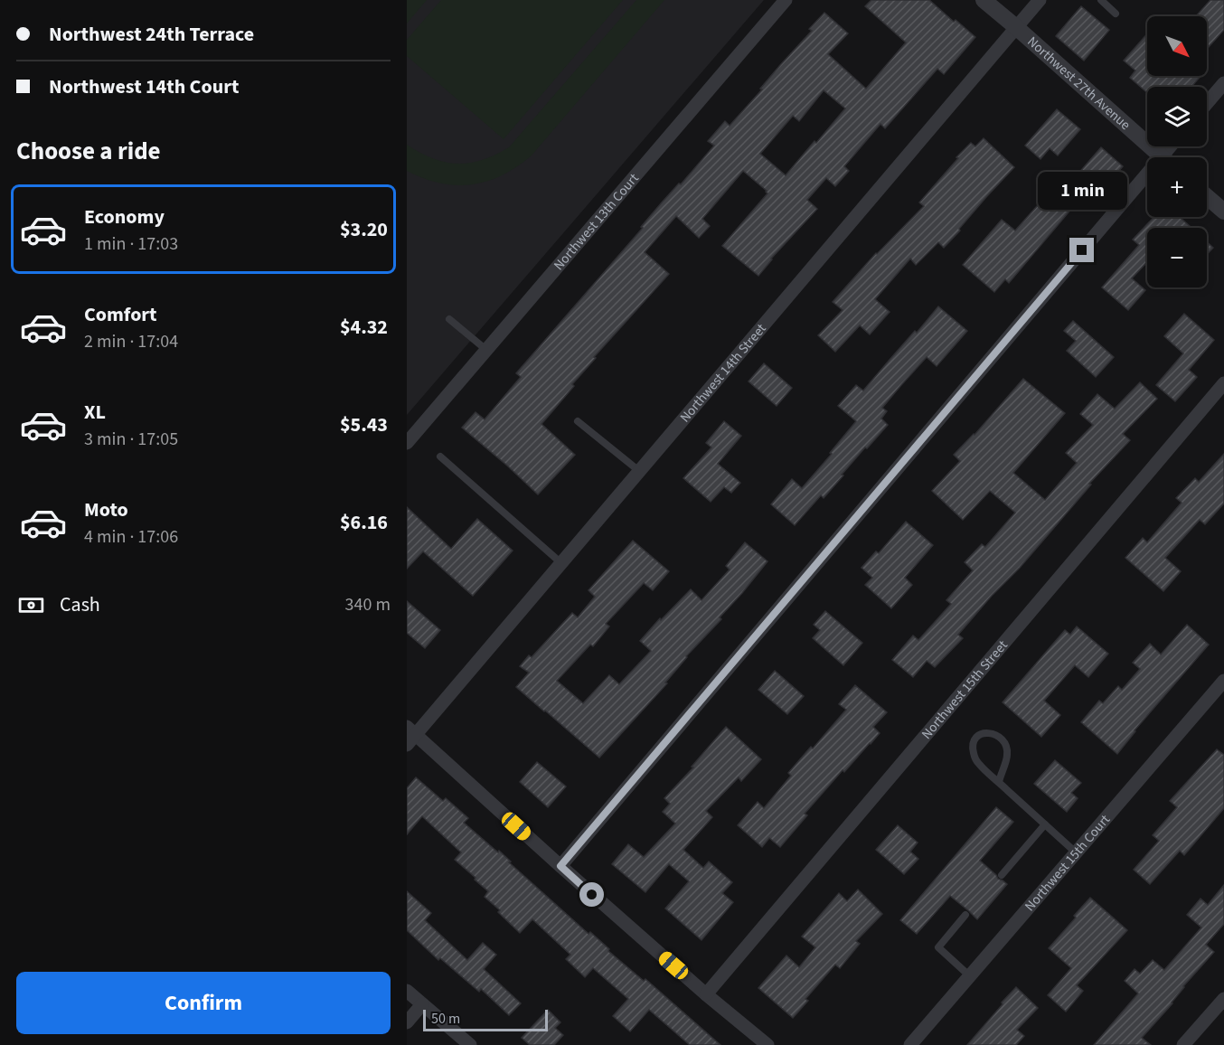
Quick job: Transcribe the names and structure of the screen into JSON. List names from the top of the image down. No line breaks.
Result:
{"streets":{"street":["Northwest 27th Avenue","Northwest 13th Court","Northwest 14th Street","Northwest 15th Street","Northwest 15th Court"]},"crossings":[["Northwest 27th Avenue","Northwest 14th Street"]],"scale_bar":"50 m","north":"bottom right","page":{"banner":["Northwest 24th Terrace","Northwest 14th Court"],"map_buttons":["+","−"],"heading":"Choose a ride","bubble":"1 min","list":[{"name":"Economy","note":"1 min · 17:03","value":"$3.20"},{"name":"Comfort","note":"2 min · 17:04","value":"$4.32"},{"name":"XL","note":"3 min · 17:05","value":"$5.43"},{"name":"Moto","note":"4 min · 17:06","value":"$6.16"}],"pay":["Cash","340 m"],"buttons":"Confirm","scale":"50 m"}}
